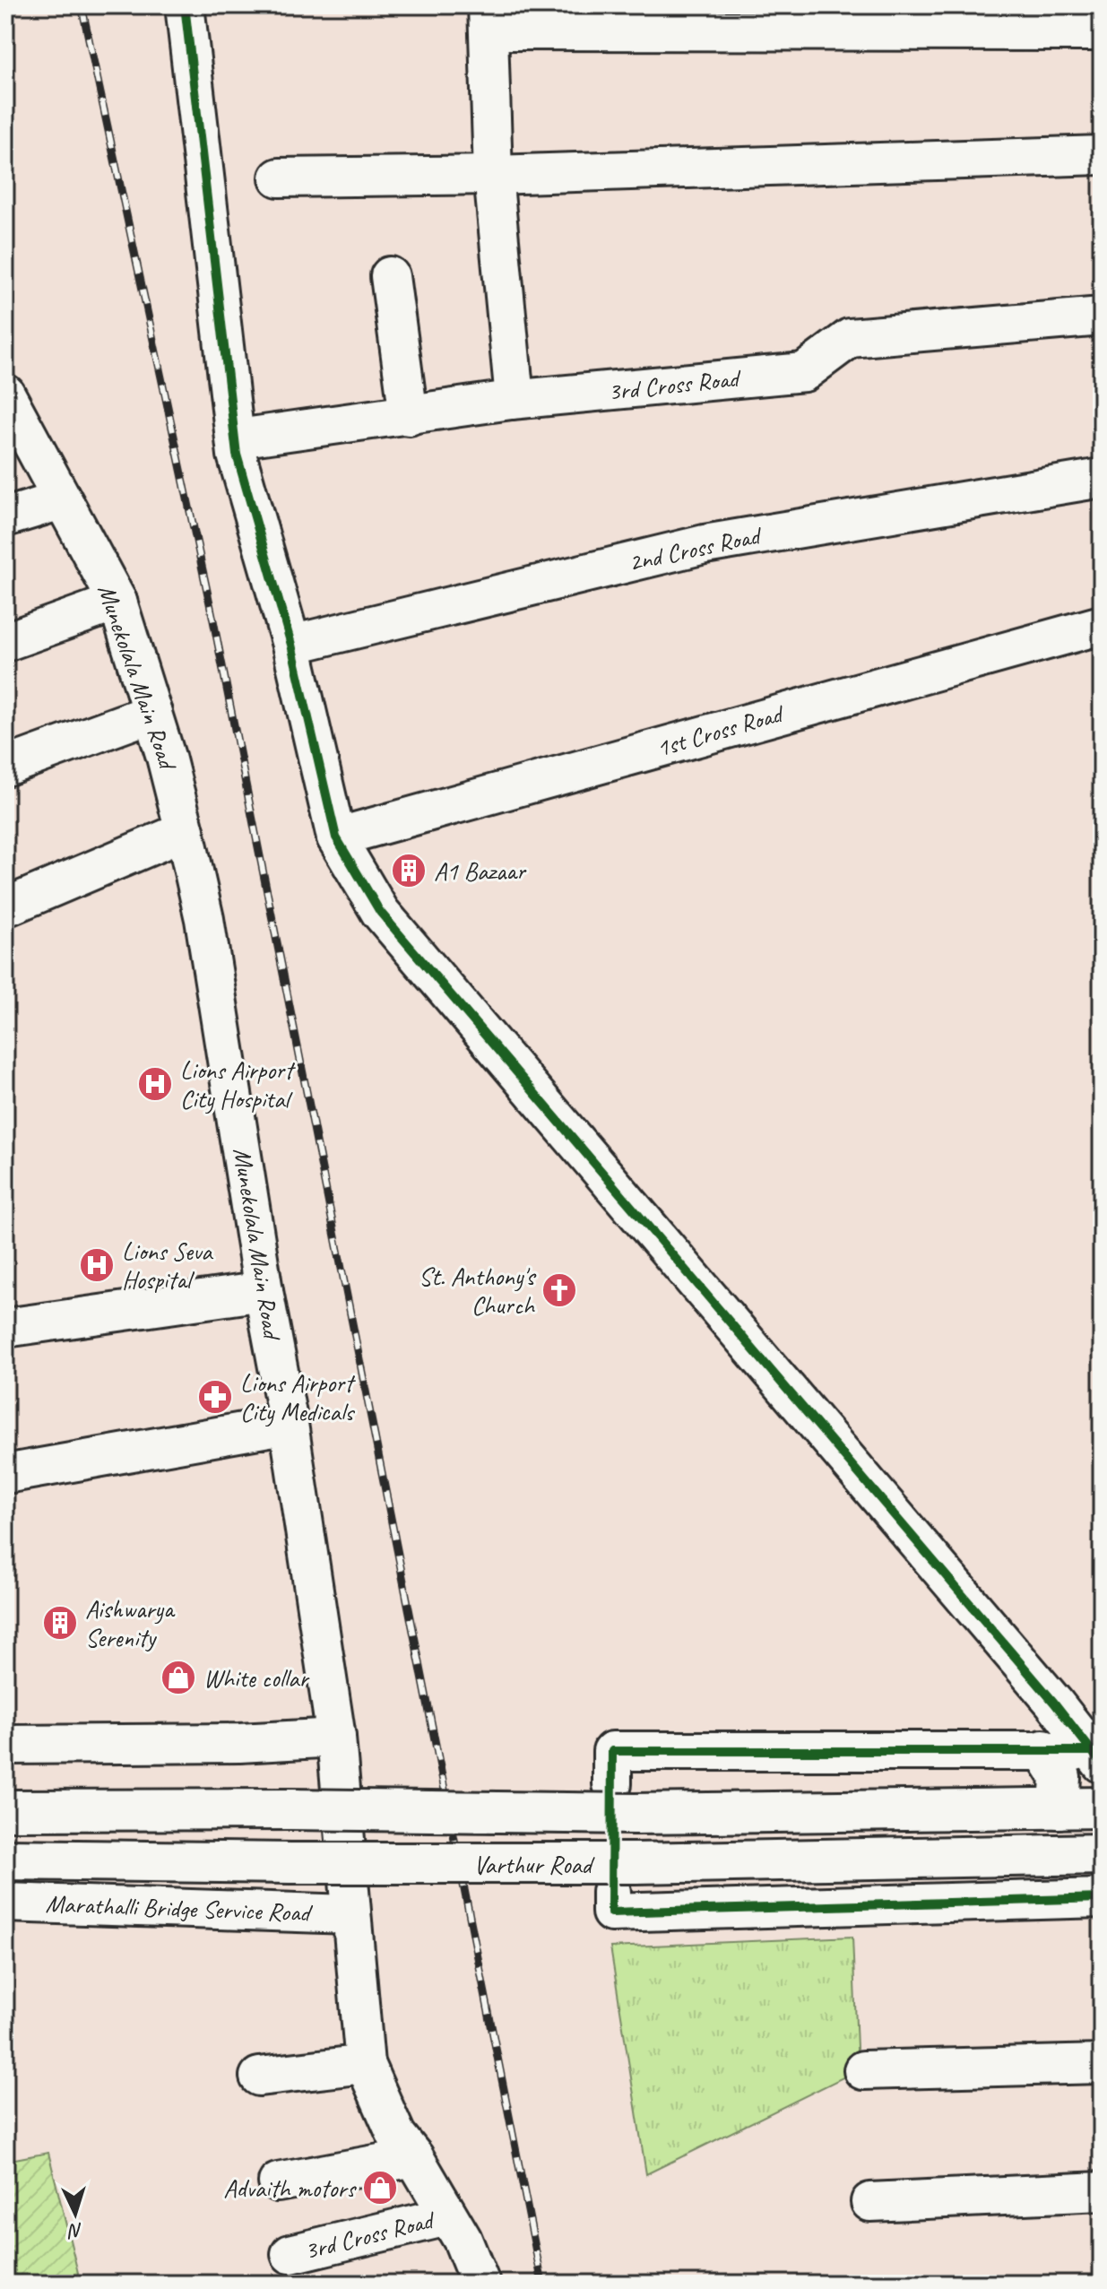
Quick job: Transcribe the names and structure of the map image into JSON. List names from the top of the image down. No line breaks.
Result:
{"streets":{"main road":["Varthur Road"],"street":["3rd Cross Road","2nd Cross Road","Munekolala Main Road","1st Cross Road","Marathalli Bridge Service Road"]},"crossings":[["3rd Cross Road","Munekolala Main Road"],["Munekolala Main Road","Marathalli Bridge Service Road"]],"places":{"building":["A1 Bazaar","Aishwarya Serenity"],"hospital":["Lions Airport City Hospital","Lions Seva Hospital"],"church":["St. Anthony's Church"],"pharmacy":["Lions Airport City Medicals"],"shop":["White collar","Advaith motors"]},"north":"bottom"}
